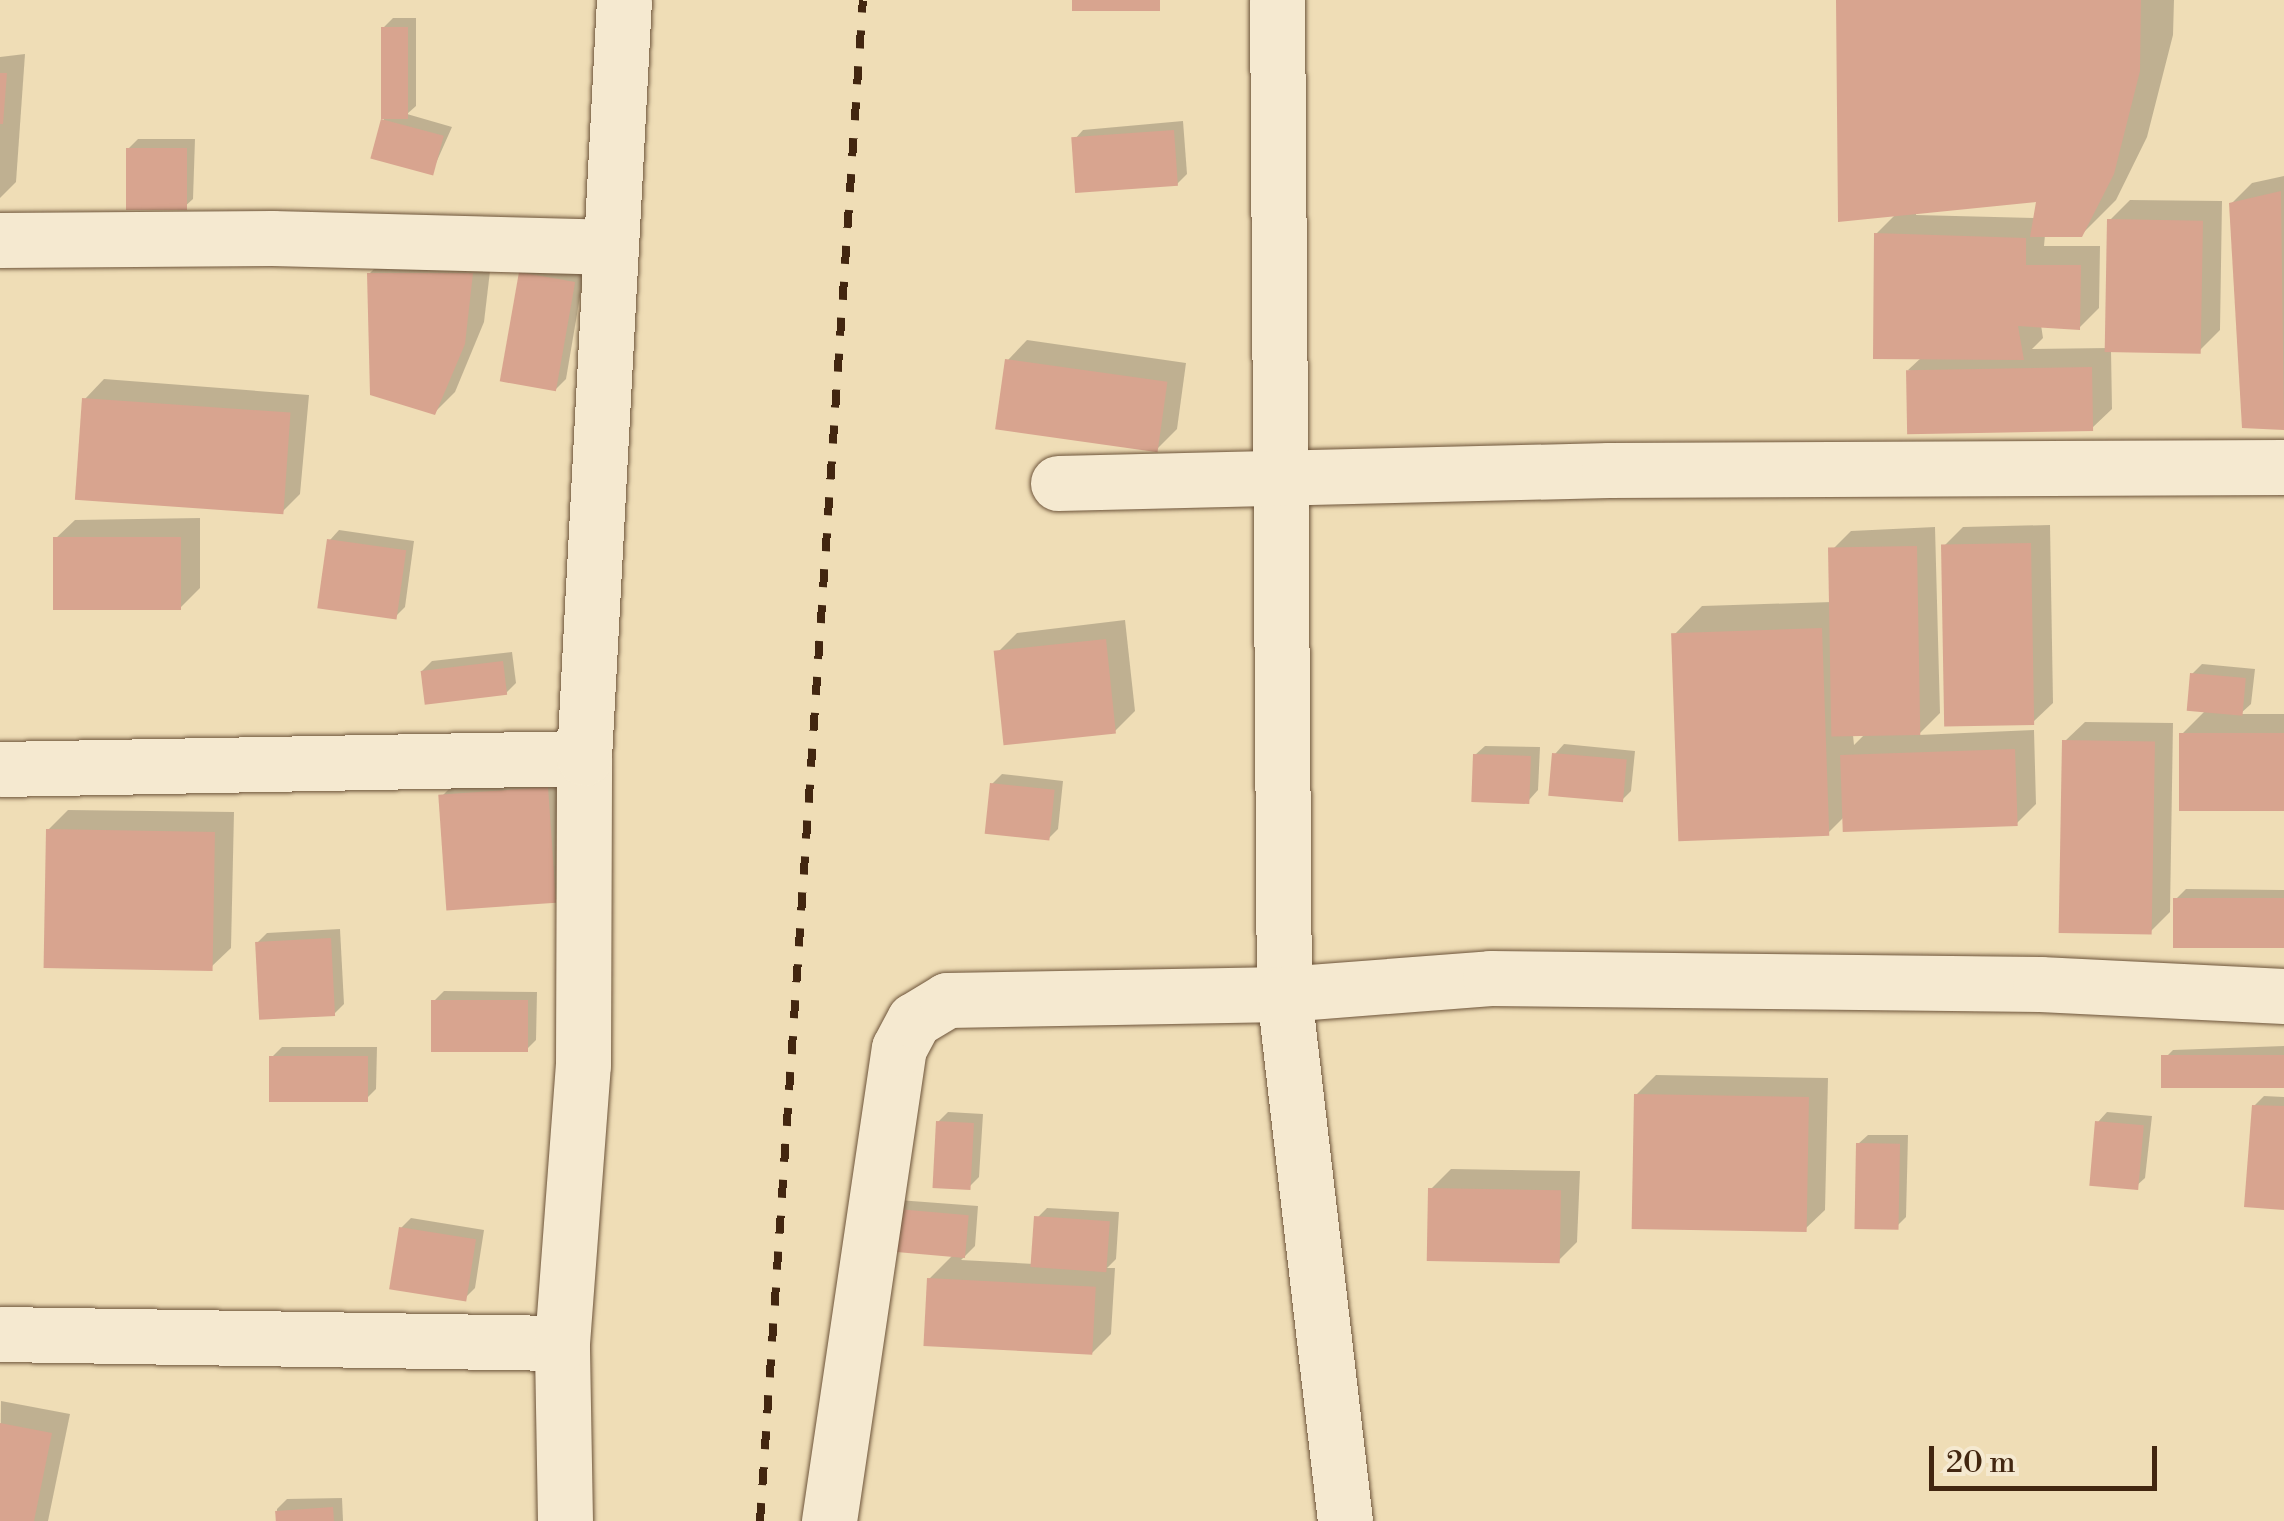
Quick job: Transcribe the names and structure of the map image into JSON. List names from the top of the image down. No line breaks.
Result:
{"scale_bar":"20 m"}
